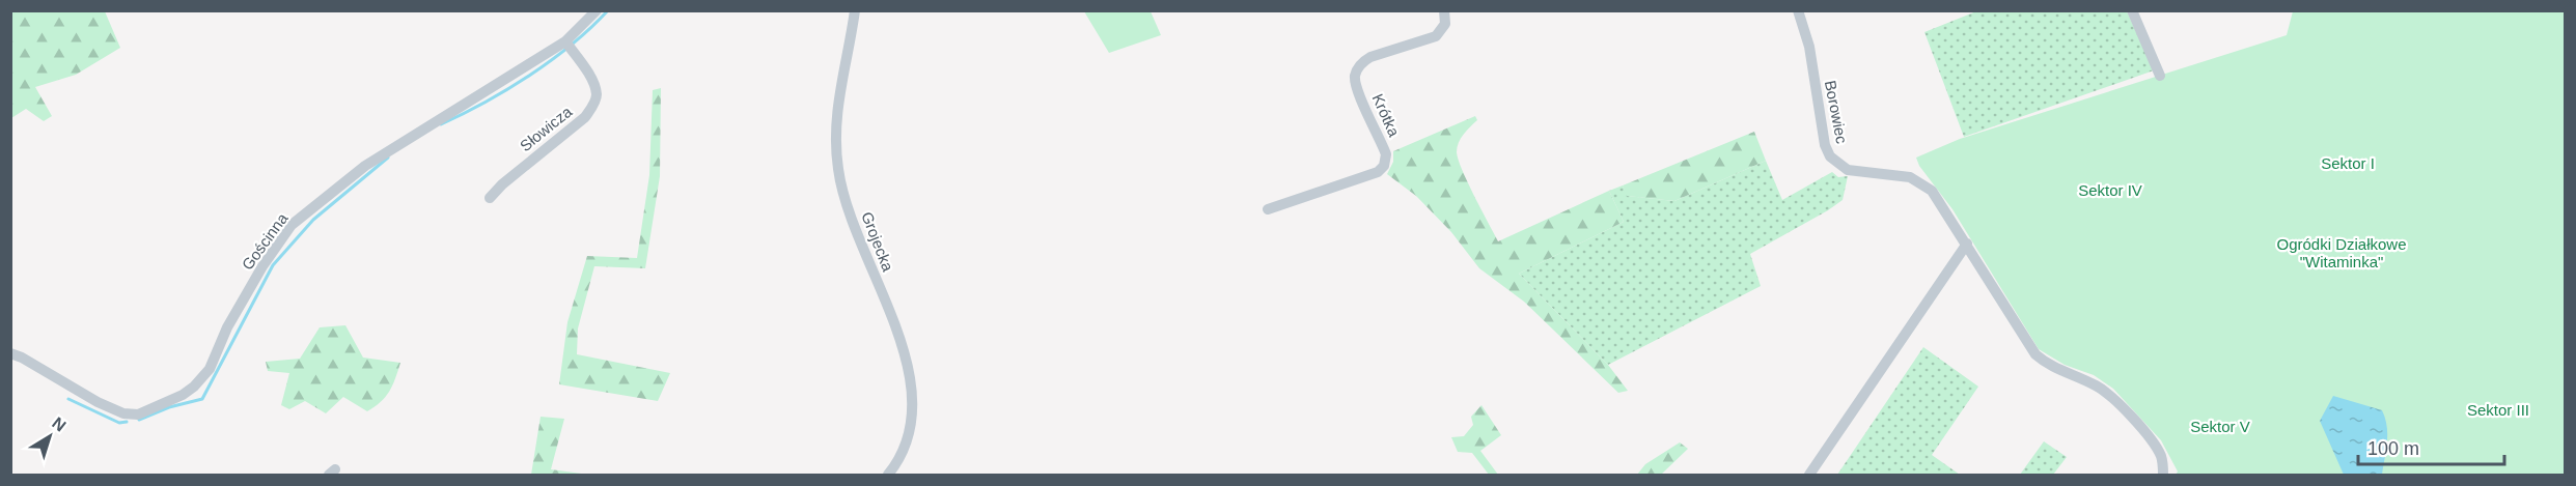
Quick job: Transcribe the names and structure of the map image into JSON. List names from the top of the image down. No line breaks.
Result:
{"streets":{"street":["Borowiec","Krótka","Słowicza","Gościnna","Grojecka"]},"crossings":[["Słowicza","Gościnna"]],"parks":["Sektor I","Sektor IV","Ogródki Działkowe \"Witaminka\"","Sektor III","Sektor V"],"scale_bar":"100 m","north":"top right"}
